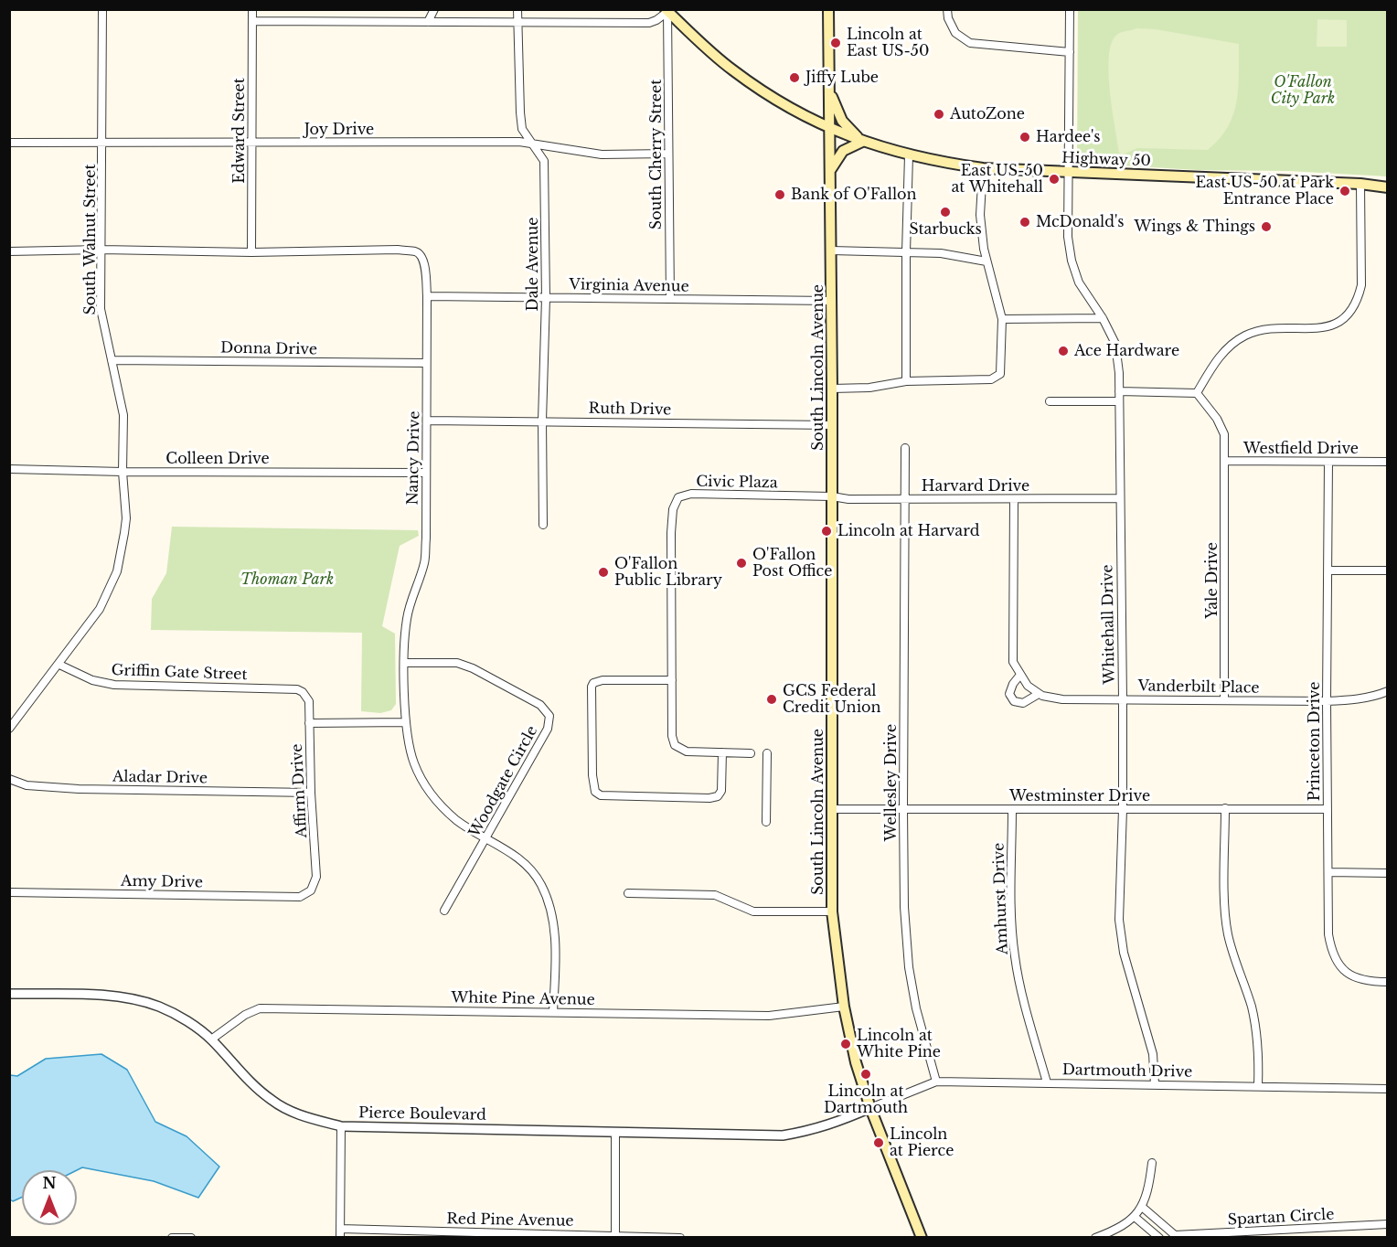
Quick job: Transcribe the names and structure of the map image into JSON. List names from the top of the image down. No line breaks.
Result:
{"streets":{"main road":["Highway 50","South Lincoln Avenue"],"street":["Joy Drive","Edward Street","South Cherry Street","South Walnut Street","Dale Avenue","Virginia Avenue","Donna Drive","Ruth Drive","Westfield Drive","Nancy Drive","Colleen Drive","Civic Plaza","Harvard Drive","Yale Drive","Whitehall Drive","Griffin Gate Street","Vanderbilt Place","Princeton Drive","Aladar Drive","Woodgate Circle","Wellesley Drive","Affirm Drive","Westminster Drive","Amy Drive","Amhurst Drive","White Pine Avenue","Dartmouth Drive","Pierce Boulevard","Spartan Circle","Red Pine Avenue"]},"crossings":[["Joy Drive","Edward Street"],["Joy Drive","South Cherry Street"],["Joy Drive","South Walnut Street"],["Joy Drive","Dale Avenue"],["Edward Street","Nancy Drive"],["South Cherry Street","Highway 50"],["South Cherry Street","Virginia Avenue"],["Highway 50","South Lincoln Avenue"],["Highway 50","Whitehall Drive"],["South Walnut Street","Donna Drive"],["South Walnut Street","Nancy Drive"],["South Walnut Street","Colleen Drive"],["South Walnut Street","Griffin Gate Street"],["Dale Avenue","Virginia Avenue"],["Dale Avenue","Ruth Drive"],["Virginia Avenue","South Lincoln Avenue"],["Virginia Avenue","Nancy Drive"],["Donna Drive","Nancy Drive"],["South Lincoln Avenue","Ruth Drive"],["South Lincoln Avenue","Civic Plaza"],["South Lincoln Avenue","Harvard Drive"],["South Lincoln Avenue","Westminster Drive"],["South Lincoln Avenue","White Pine Avenue"],["South Lincoln Avenue","Dartmouth Drive"],["South Lincoln Avenue","Pierce Boulevard"],["Ruth Drive","Nancy Drive"],["Westfield Drive","Yale Drive"],["Westfield Drive","Princeton Drive"],["Nancy Drive","Colleen Drive"],["Nancy Drive","Woodgate Circle"],["Nancy Drive","White Pine Avenue"],["Civic Plaza","Harvard Drive"],["Harvard Drive","Whitehall Drive"],["Harvard Drive","Wellesley Drive"],["Yale Drive","Vanderbilt Place"],["Whitehall Drive","Vanderbilt Place"],["Whitehall Drive","Westminster Drive"],["Whitehall Drive","Dartmouth Drive"],["Griffin Gate Street","Affirm Drive"],["Vanderbilt Place","Princeton Drive"],["Princeton Drive","Westminster Drive"],["Aladar Drive","Affirm Drive"],["Wellesley Drive","Westminster Drive"],["Wellesley Drive","Dartmouth Drive"],["Affirm Drive","Amy Drive"],["Westminster Drive","Amhurst Drive"],["Amhurst Drive","Dartmouth Drive"],["White Pine Avenue","Pierce Boulevard"],["Dartmouth Drive","Pierce Boulevard"]],"parks":["O'Fallon City Park","Thoman Park"],"places":["Lincoln at East US-50","Jiffy Lube","AutoZone","Hardee's","East US-50 at Whitehall","East US-50 at Park Entrance Place","Bank of O'Fallon","Starbucks","McDonald's","Wings & Things","Ace Hardware","Lincoln at Harvard","O'Fallon Post Office","O'Fallon Public Library","GCS Federal Credit Union","Lincoln at White Pine","Lincoln at Dartmouth","Lincoln at Pierce"],"north":"top"}
